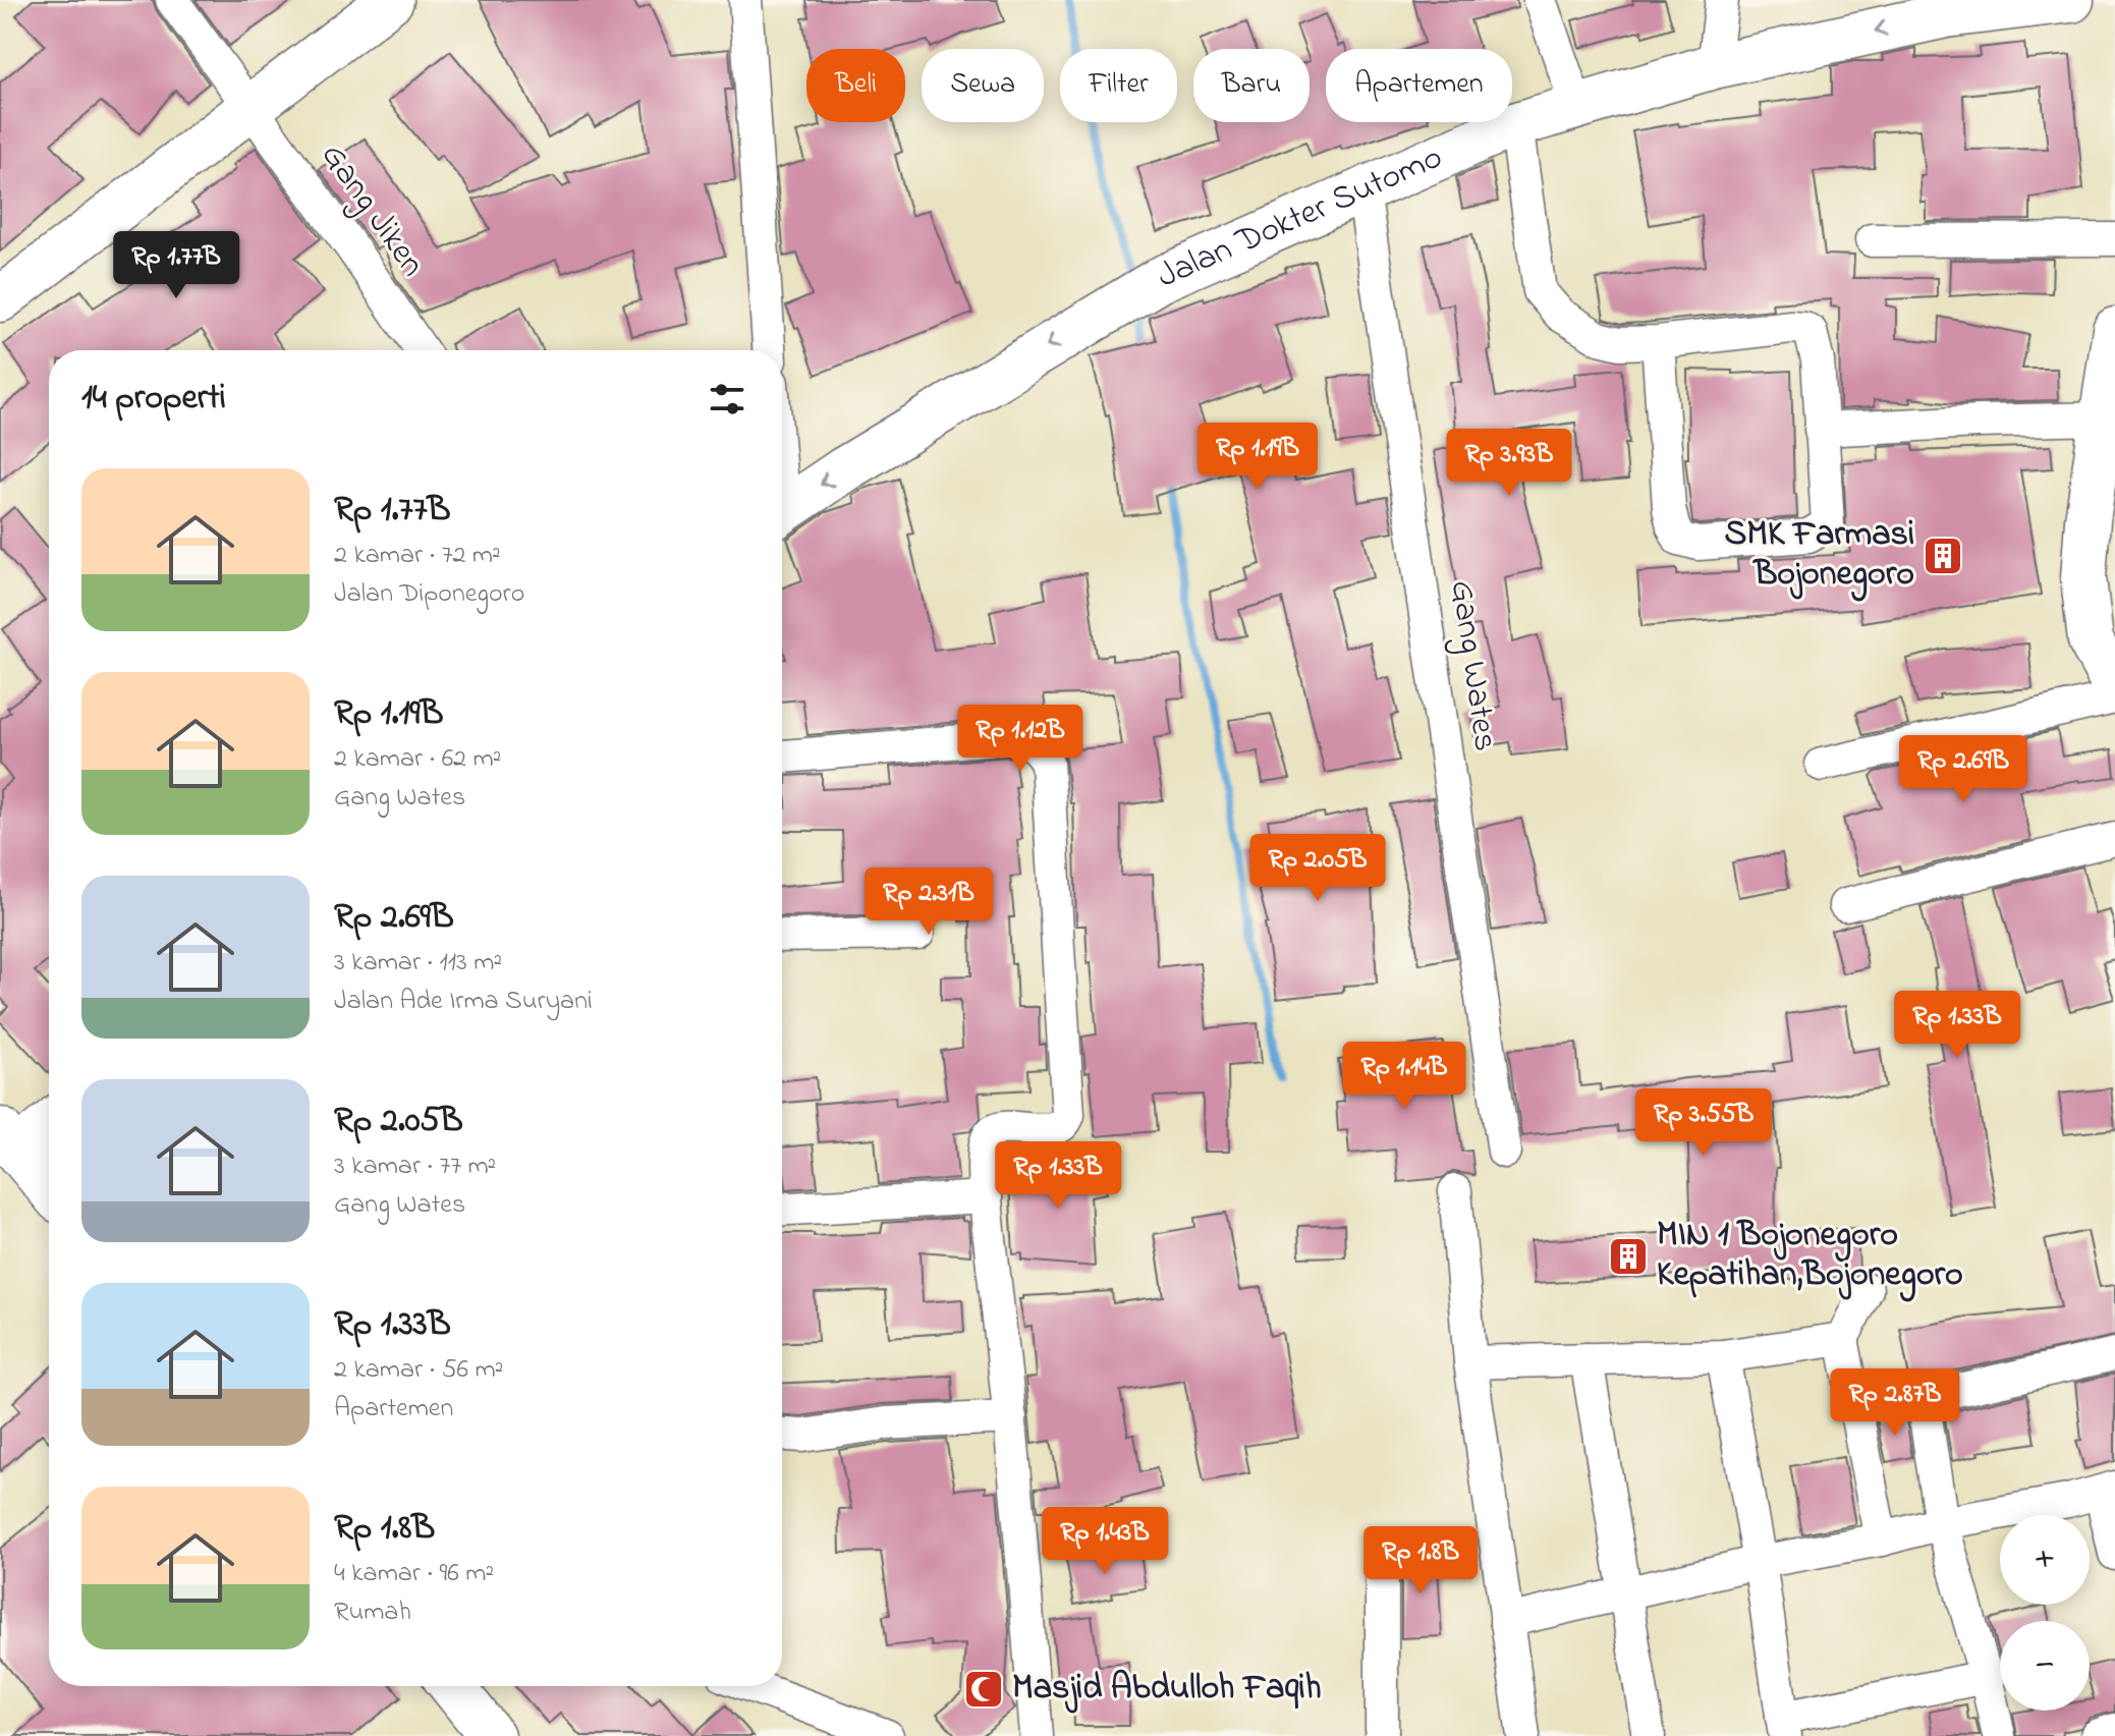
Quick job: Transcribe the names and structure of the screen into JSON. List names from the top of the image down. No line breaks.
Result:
{"streets":{"main road":["Jalan Dokter Sutomo"],"street":["Gang Jiken","Gang Wates"]},"crossings":[["Jalan Dokter Sutomo","Gang Wates"]],"one_way":["Jalan Dokter Sutomo"],"places":{"building":["SMK Farmasi Bojonegoro","MIN 1 Bojonegoro Kepatihan,Bojonegoro"],"mosque":["Masjid Abdulloh Faqih"]},"page":{"chip":["Beli","Sewa","Filter","Baru","Apartemen"],"price":["Rp 1.77B","Rp 1.19B","Rp 3.93B","Rp 1.12B","Rp 2.69B","Rp 2.05B","Rp 2.31B","Rp 1.33B","Rp 1.14B","Rp 3.55B","Rp 1.33B","Rp 2.87B","Rp 1.43B","Rp 1.8B"],"heading":"14 properti","list":[{"name":"Rp 1.77B","note":"2 kamar · 72 m² · Jalan Diponegoro"},{"name":"Rp 1.19B","note":"2 kamar · 62 m² · Gang Wates"},{"name":"Rp 2.69B","note":"3 kamar · 113 m² · Jalan Ade Irma Suryani"},{"name":"Rp 2.05B","note":"3 kamar · 77 m² · Gang Wates"},{"name":"Rp 1.33B","note":"2 kamar · 56 m² · Apartemen"},{"name":"Rp 1.8B","note":"4 kamar · 96 m² · Rumah"}],"map_buttons":["+","−"]}}
